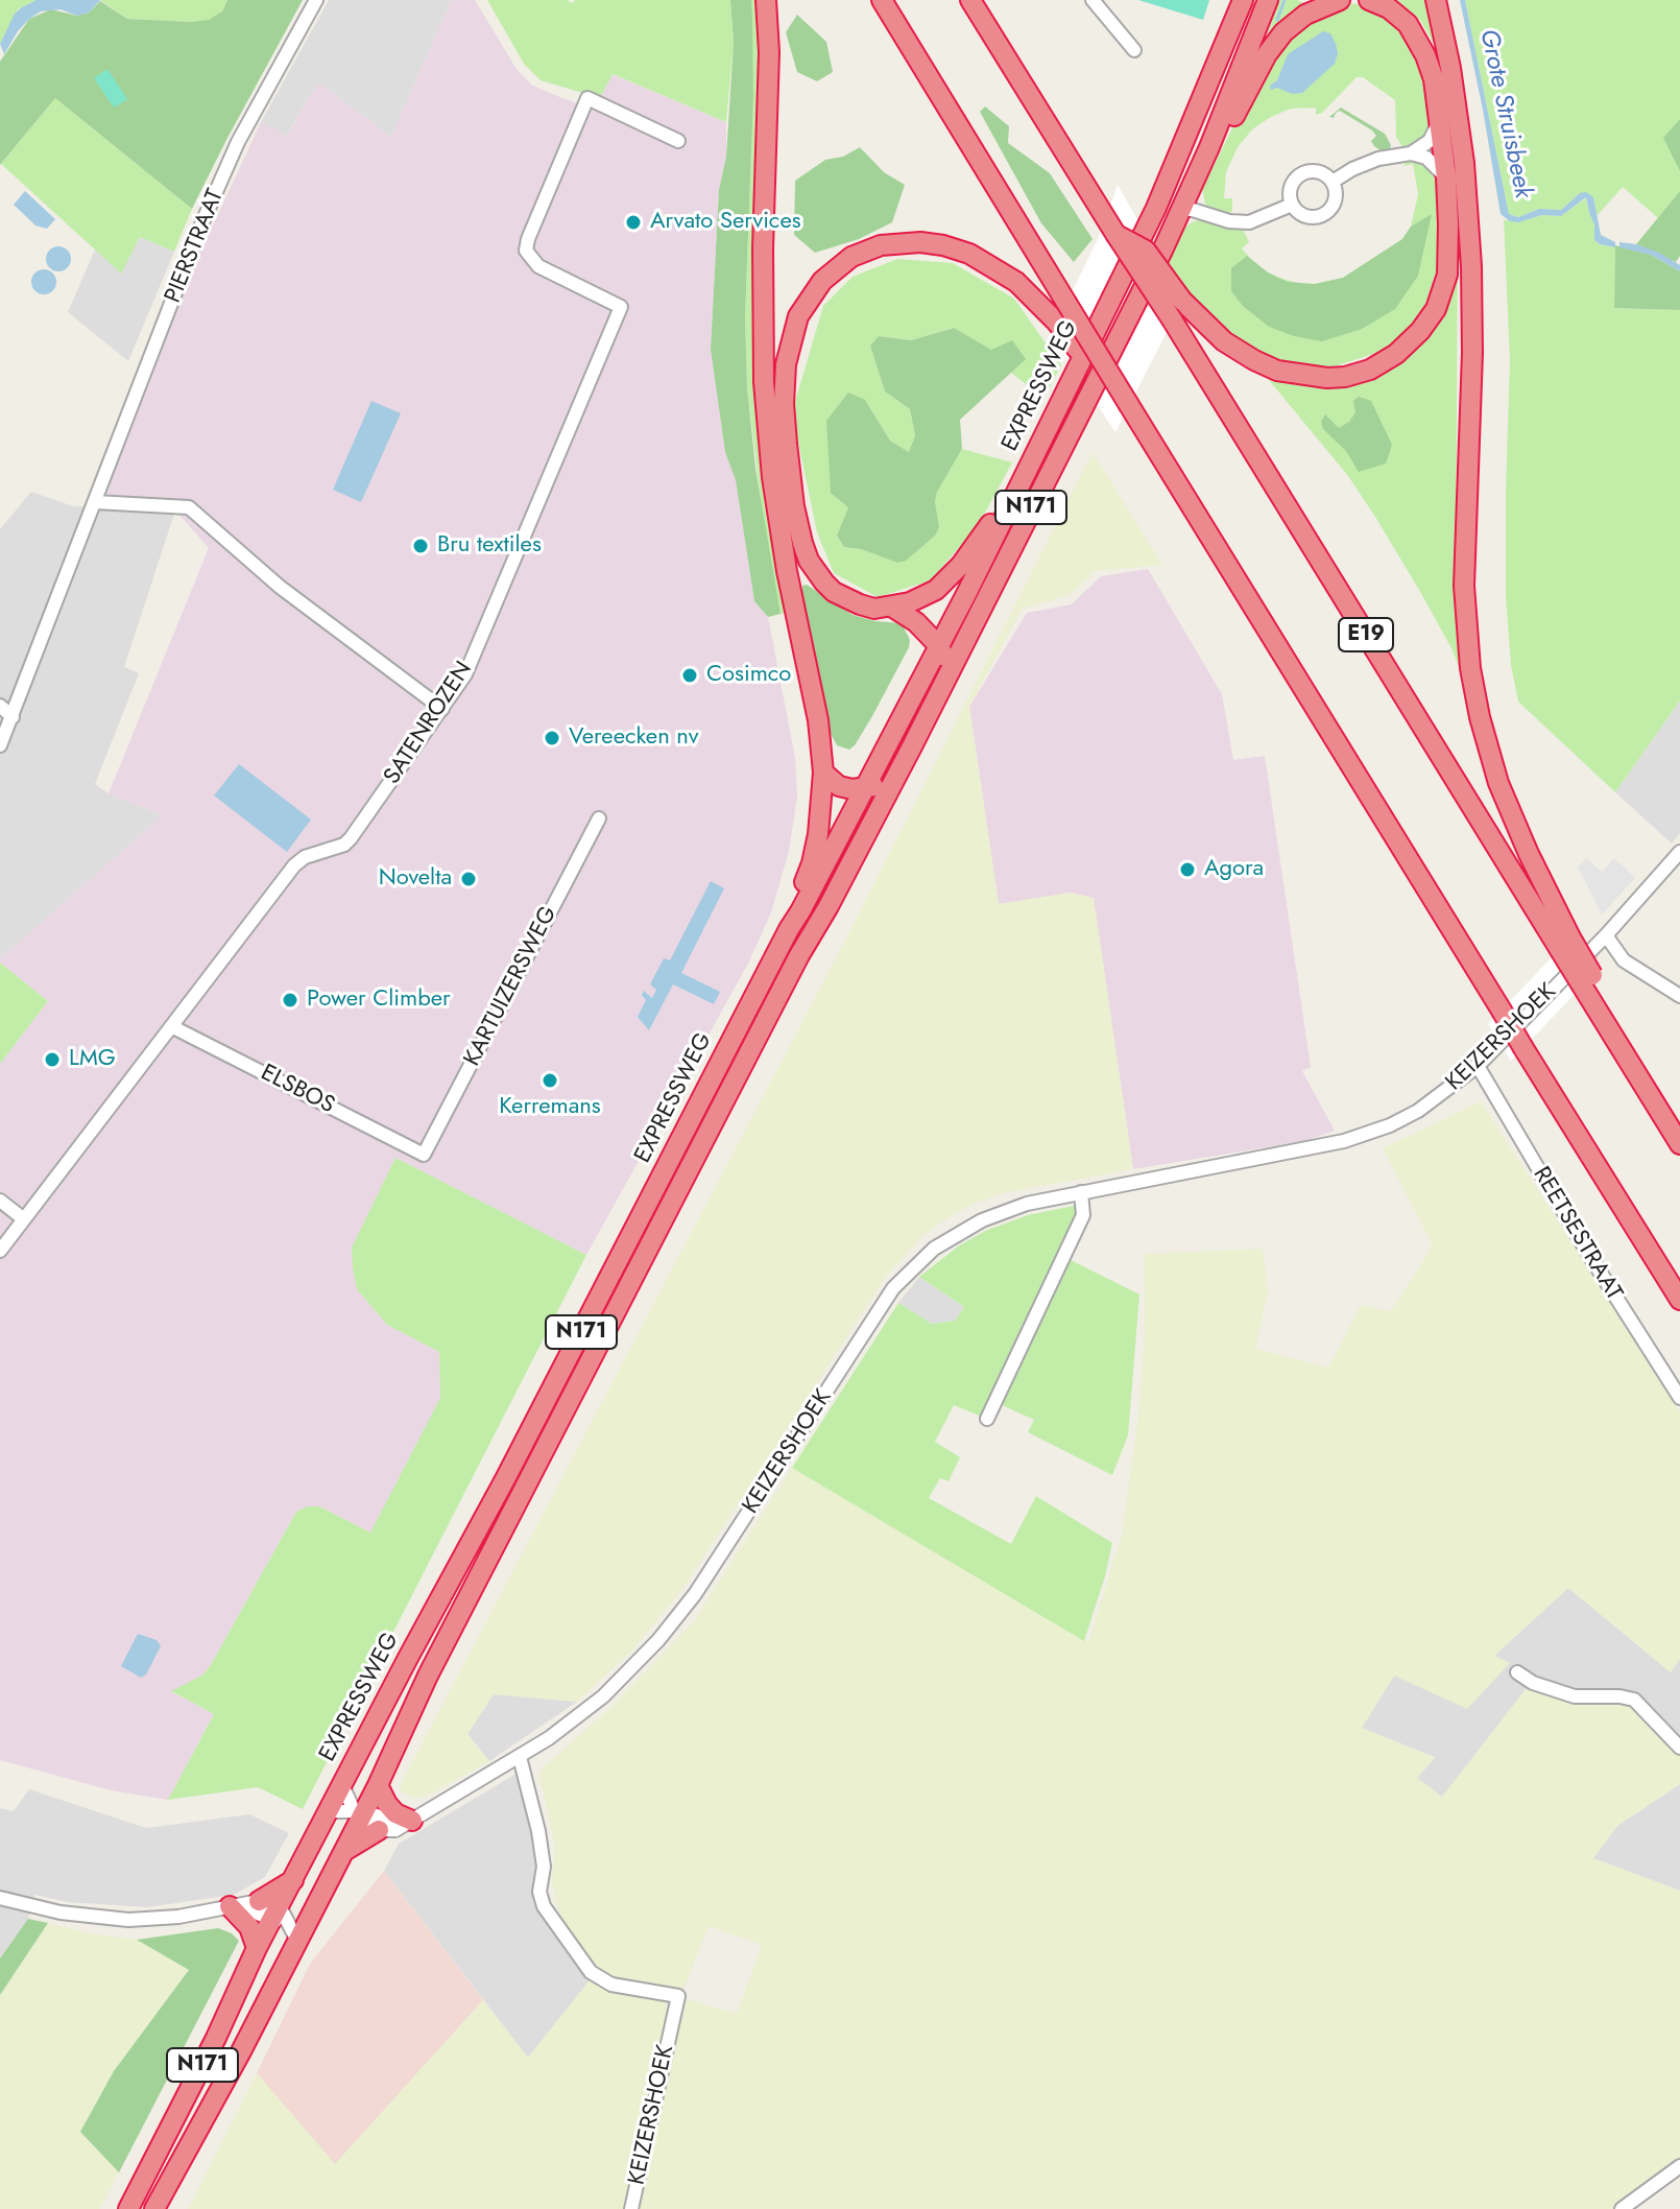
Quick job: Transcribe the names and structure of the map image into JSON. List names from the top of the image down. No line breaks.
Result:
{"streets":{"highway":["EXPRESSWEG","N171","E19"],"street":["PIERSTRAAT","SATENROZEN","KARTUIZERSWEG","KEIZERSHOEK","ELSBOS","REETSESTRAAT"]},"crossings":[["SATENROZEN","ELSBOS"],["KARTUIZERSWEG","ELSBOS"],["KEIZERSHOEK","REETSESTRAAT"]],"water":["Grote Struisbeek"],"places":["Arvato Services","Bru textiles","Cosimco","Vereecken nv","Agora","Novelta","Power Climber","LMG","Kerremans"]}
